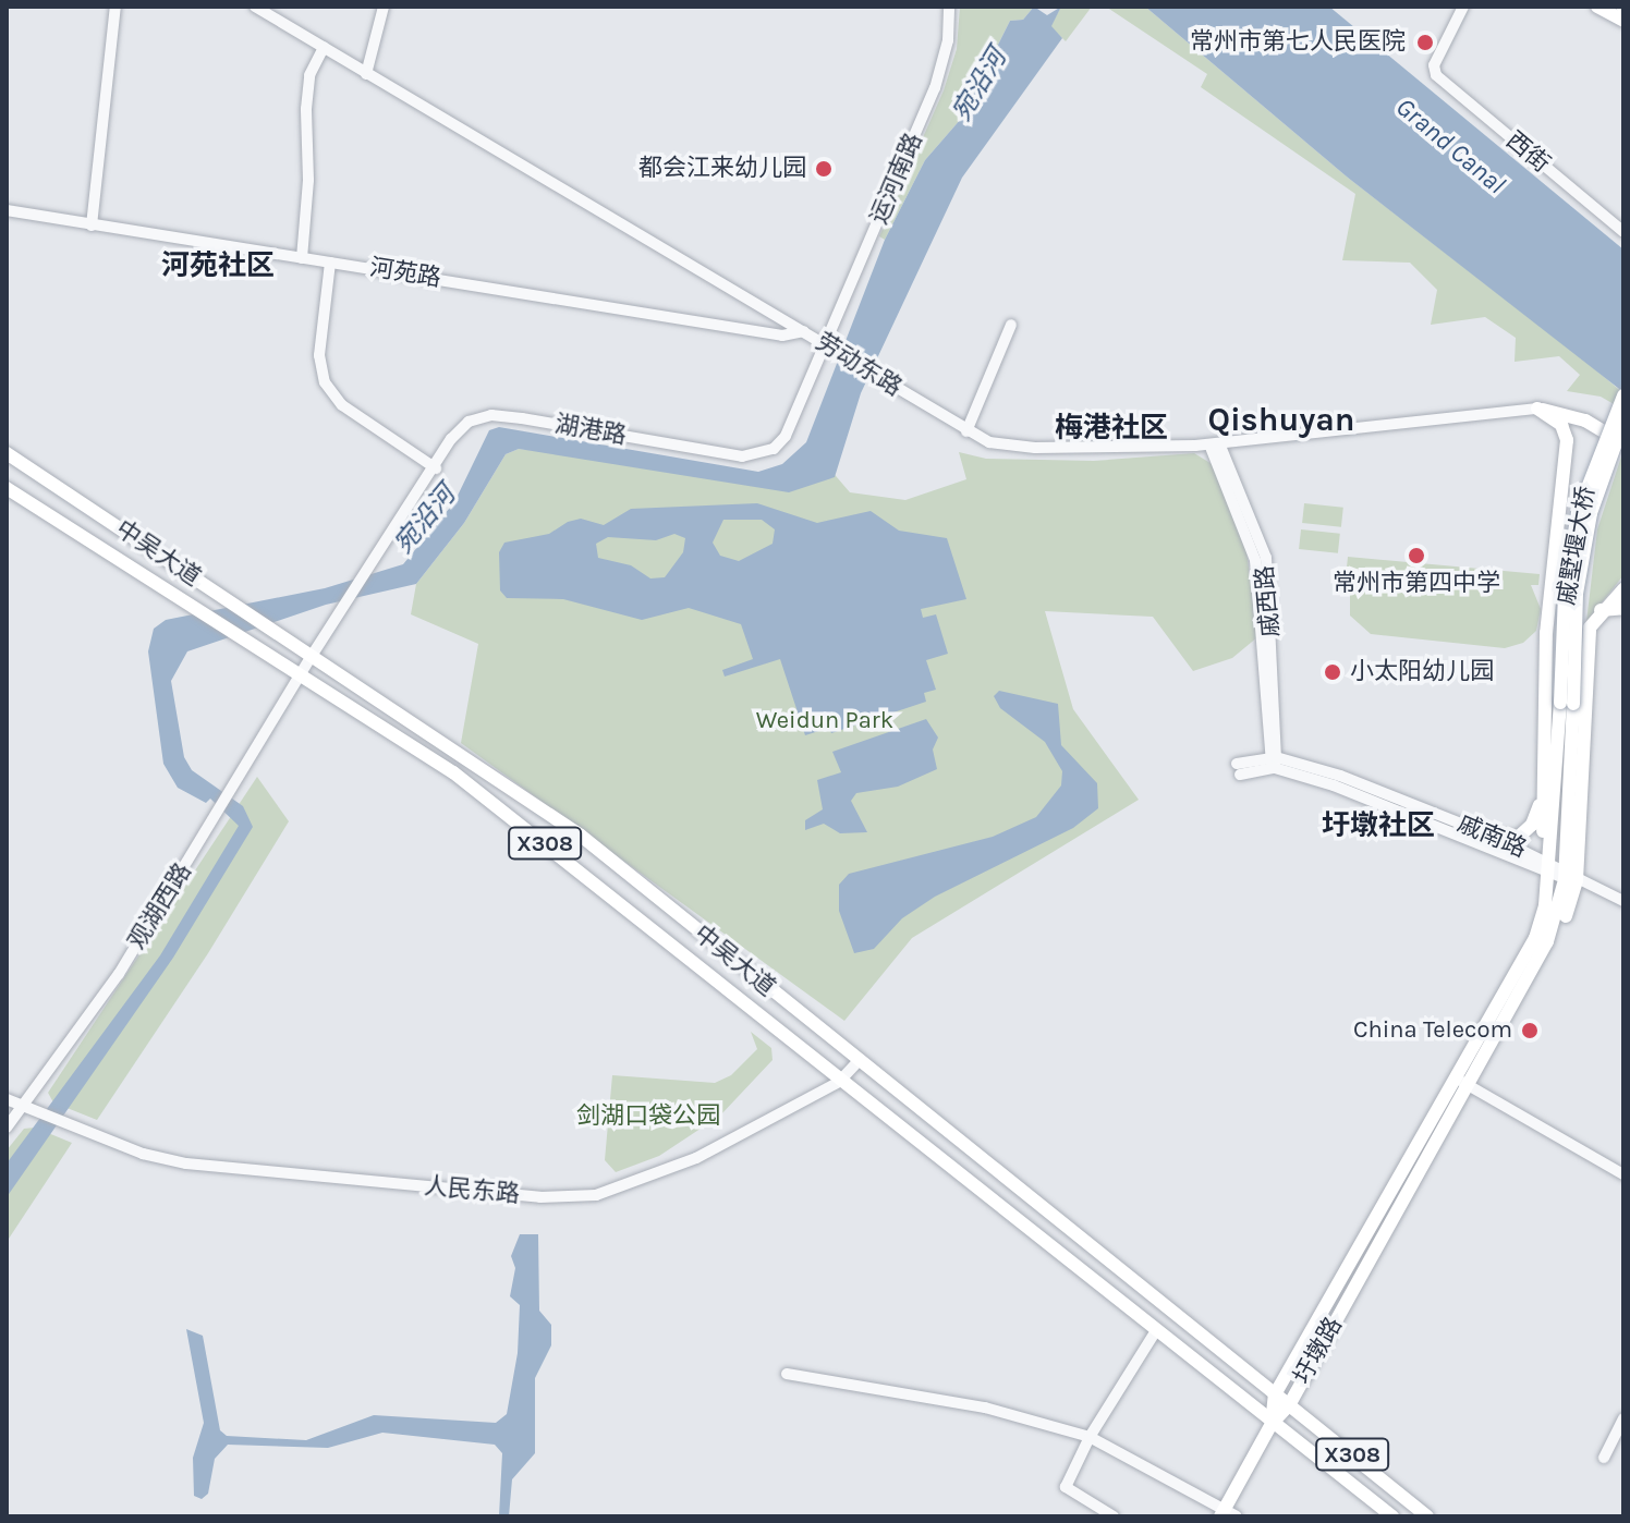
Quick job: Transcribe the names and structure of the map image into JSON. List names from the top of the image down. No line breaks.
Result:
{"streets":{"main road":["戚墅堰大桥","中吴大道","X308","圩墩路"],"street":["西街","运河南路","河苑路","劳动东路","湖港路","戚西路","戚南路","观湖西路","人民东路"]},"crossings":[["运河南路","劳动东路"],["运河南路","湖港路"],["河苑路","劳动东路"],["劳动东路","湖港路"],["劳动东路","戚西路"],["湖港路","中吴大道"],["戚墅堰大桥","圩墩路"],["中吴大道","观湖西路"],["中吴大道","人民东路"],["中吴大道","圩墩路"],["戚西路","戚南路"],["戚南路","圩墩路"],["观湖西路","人民东路"]],"districts":["河苑社区","Qishuyan","梅港社区","圩墩社区"],"water":["宛沿河","Grand Canal"],"parks":["Weidun Park","剑湖口袋公园"],"places":["常州市第七人民医院","都会江来幼儿园","常州市第四中学","小太阳幼儿园","China Telecom"]}
